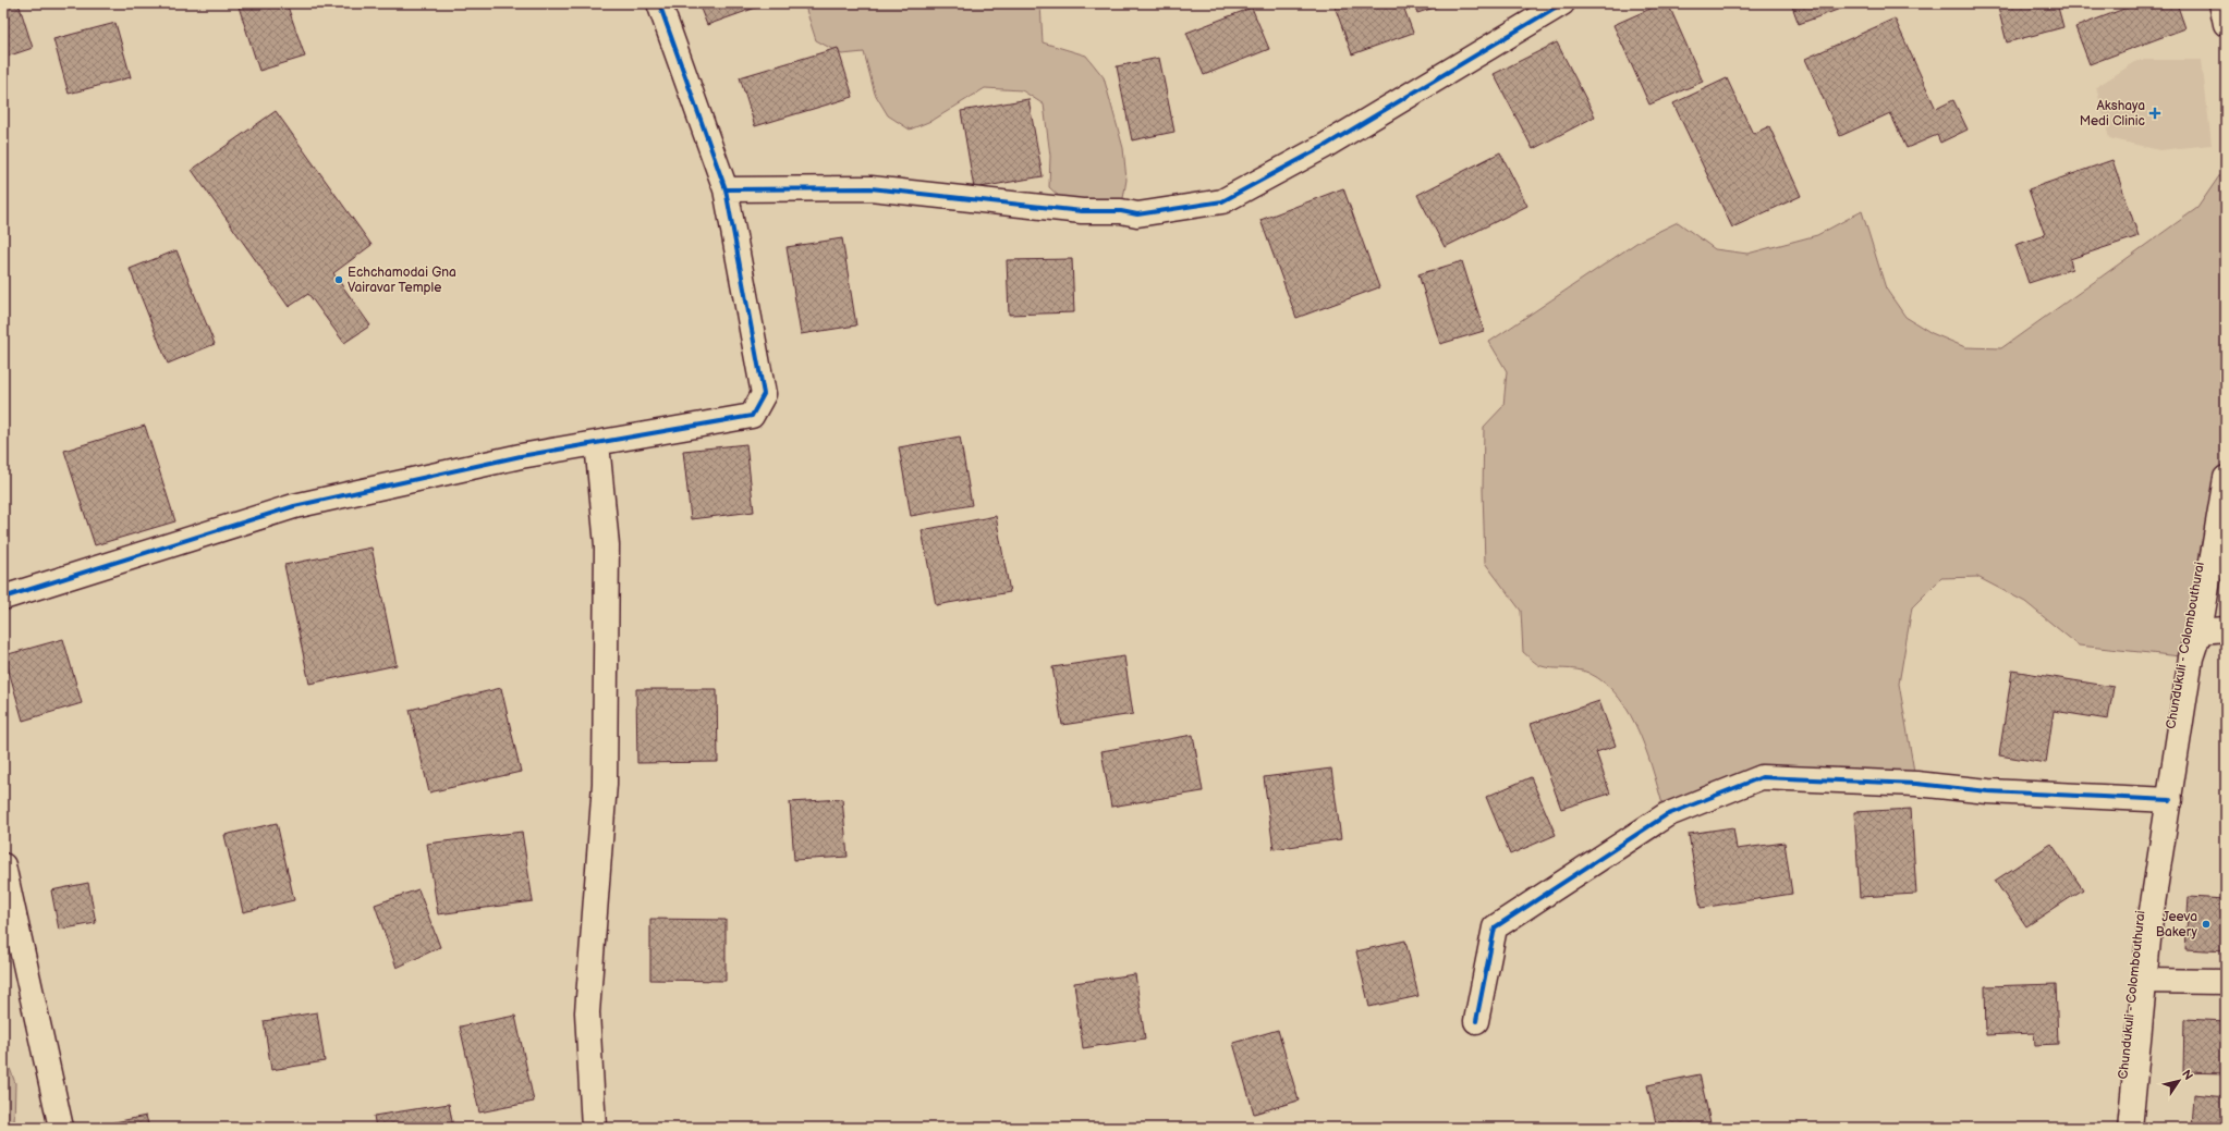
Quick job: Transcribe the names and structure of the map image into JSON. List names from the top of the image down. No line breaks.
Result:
{"streets":{"street":["Chundukuli - Colombouthurai"]},"places":{"health":["Akshaya Medi Clinic"],"other":["Echchamodai Gna Vairavar Temple","Jeeva Bakery"]},"north":"top right"}
